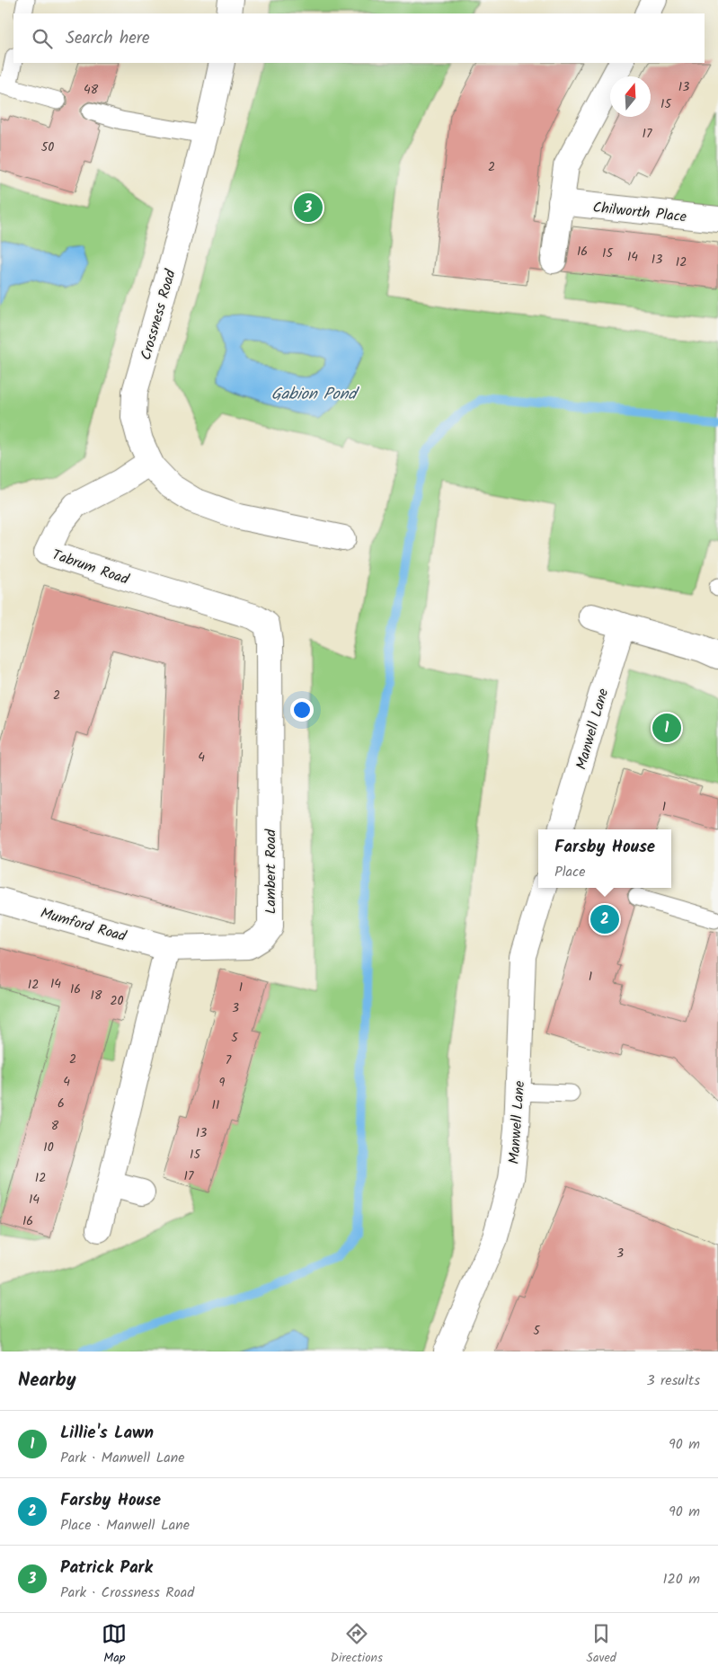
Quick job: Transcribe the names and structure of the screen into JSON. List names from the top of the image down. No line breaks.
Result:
{"streets":{"street":["Chilworth Place","Crossness Road","Tabrum Road","Manwell Lane","Lambert Road","Mumford Road"]},"crossings":[["Crossness Road","Tabrum Road"],["Tabrum Road","Lambert Road"],["Lambert Road","Mumford Road"]],"water":["Gabion Pond"],"house_numbers":["13","48","15","17","50","2","16","15","14","13","12","2","4","1","1","14","12","1","16","18","20","3","5","2","7","4","9","6","11","8","13","10","15","17","12","14","16","3","5"],"north":"top","page":{"search":"Search here","pins":["3","1","2"],"popup":["Farsby House","Place"],"heading":["Nearby","3 results"],"list":[{"mark":"1","name":"Lillie's Lawn","note":"Park · Manwell Lane","value":"90 m"},{"mark":"2","name":"Farsby House","note":"Place · Manwell Lane","value":"90 m"},{"mark":"3","name":"Patrick Park","note":"Park · Crossness Road","value":"120 m"}],"nav":["Map","Directions","Saved"]}}
